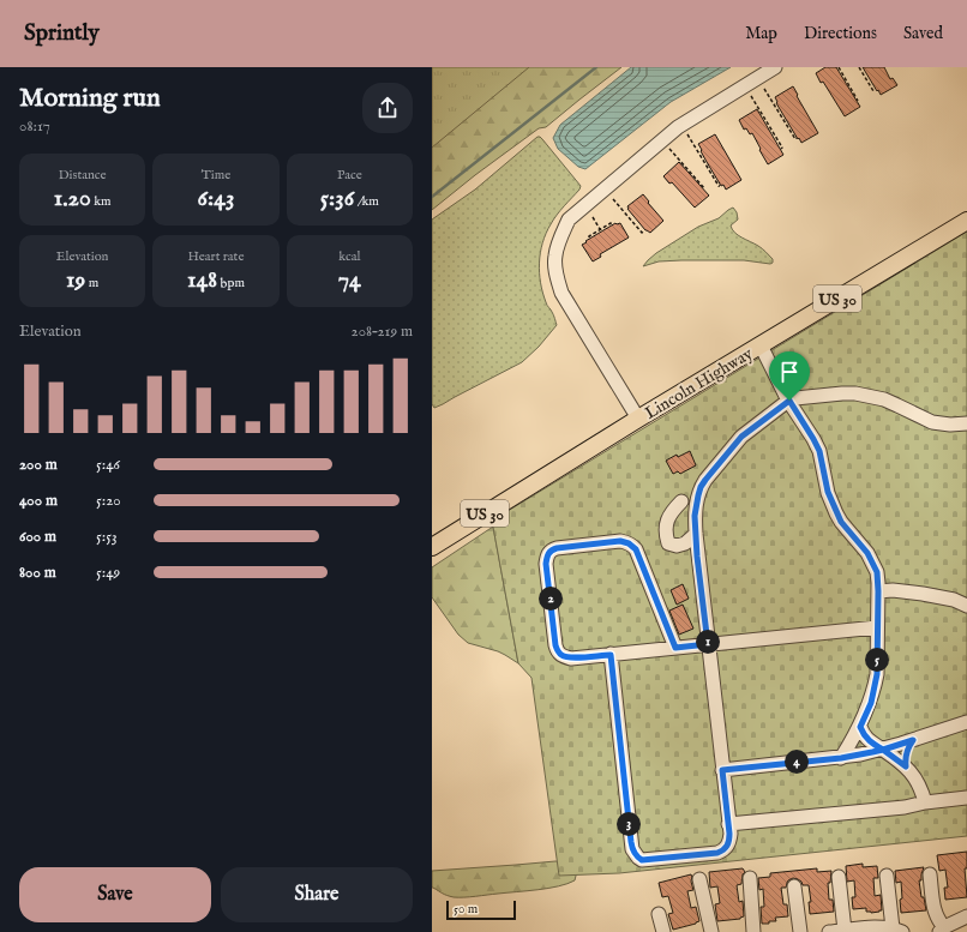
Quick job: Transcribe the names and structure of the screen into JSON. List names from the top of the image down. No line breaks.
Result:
{"streets":{"main road":["US 30","Lincoln Highway"]},"scale_bar":"50 m","page":{"header":"Sprintly","nav":["Map","Directions","Saved"],"heading":["Morning run","08:17"],"stats":[["Distance","1.20 km"],["Time","6:43"],["Pace","5:36 /km"],["Elevation","19 m"],["Heart rate","148 bpm"],["kcal","74"]],"chart":["Elevation","208–219 m"],"list":[{"name":"200 m","note":"5:46"},{"name":"400 m","note":"5:20"},{"name":"600 m","note":"5:53"},{"name":"800 m","note":"5:49"}],"pins":["2","1","5","4","3"],"buttons":["Save","Share"],"scale":"50 m"}}
